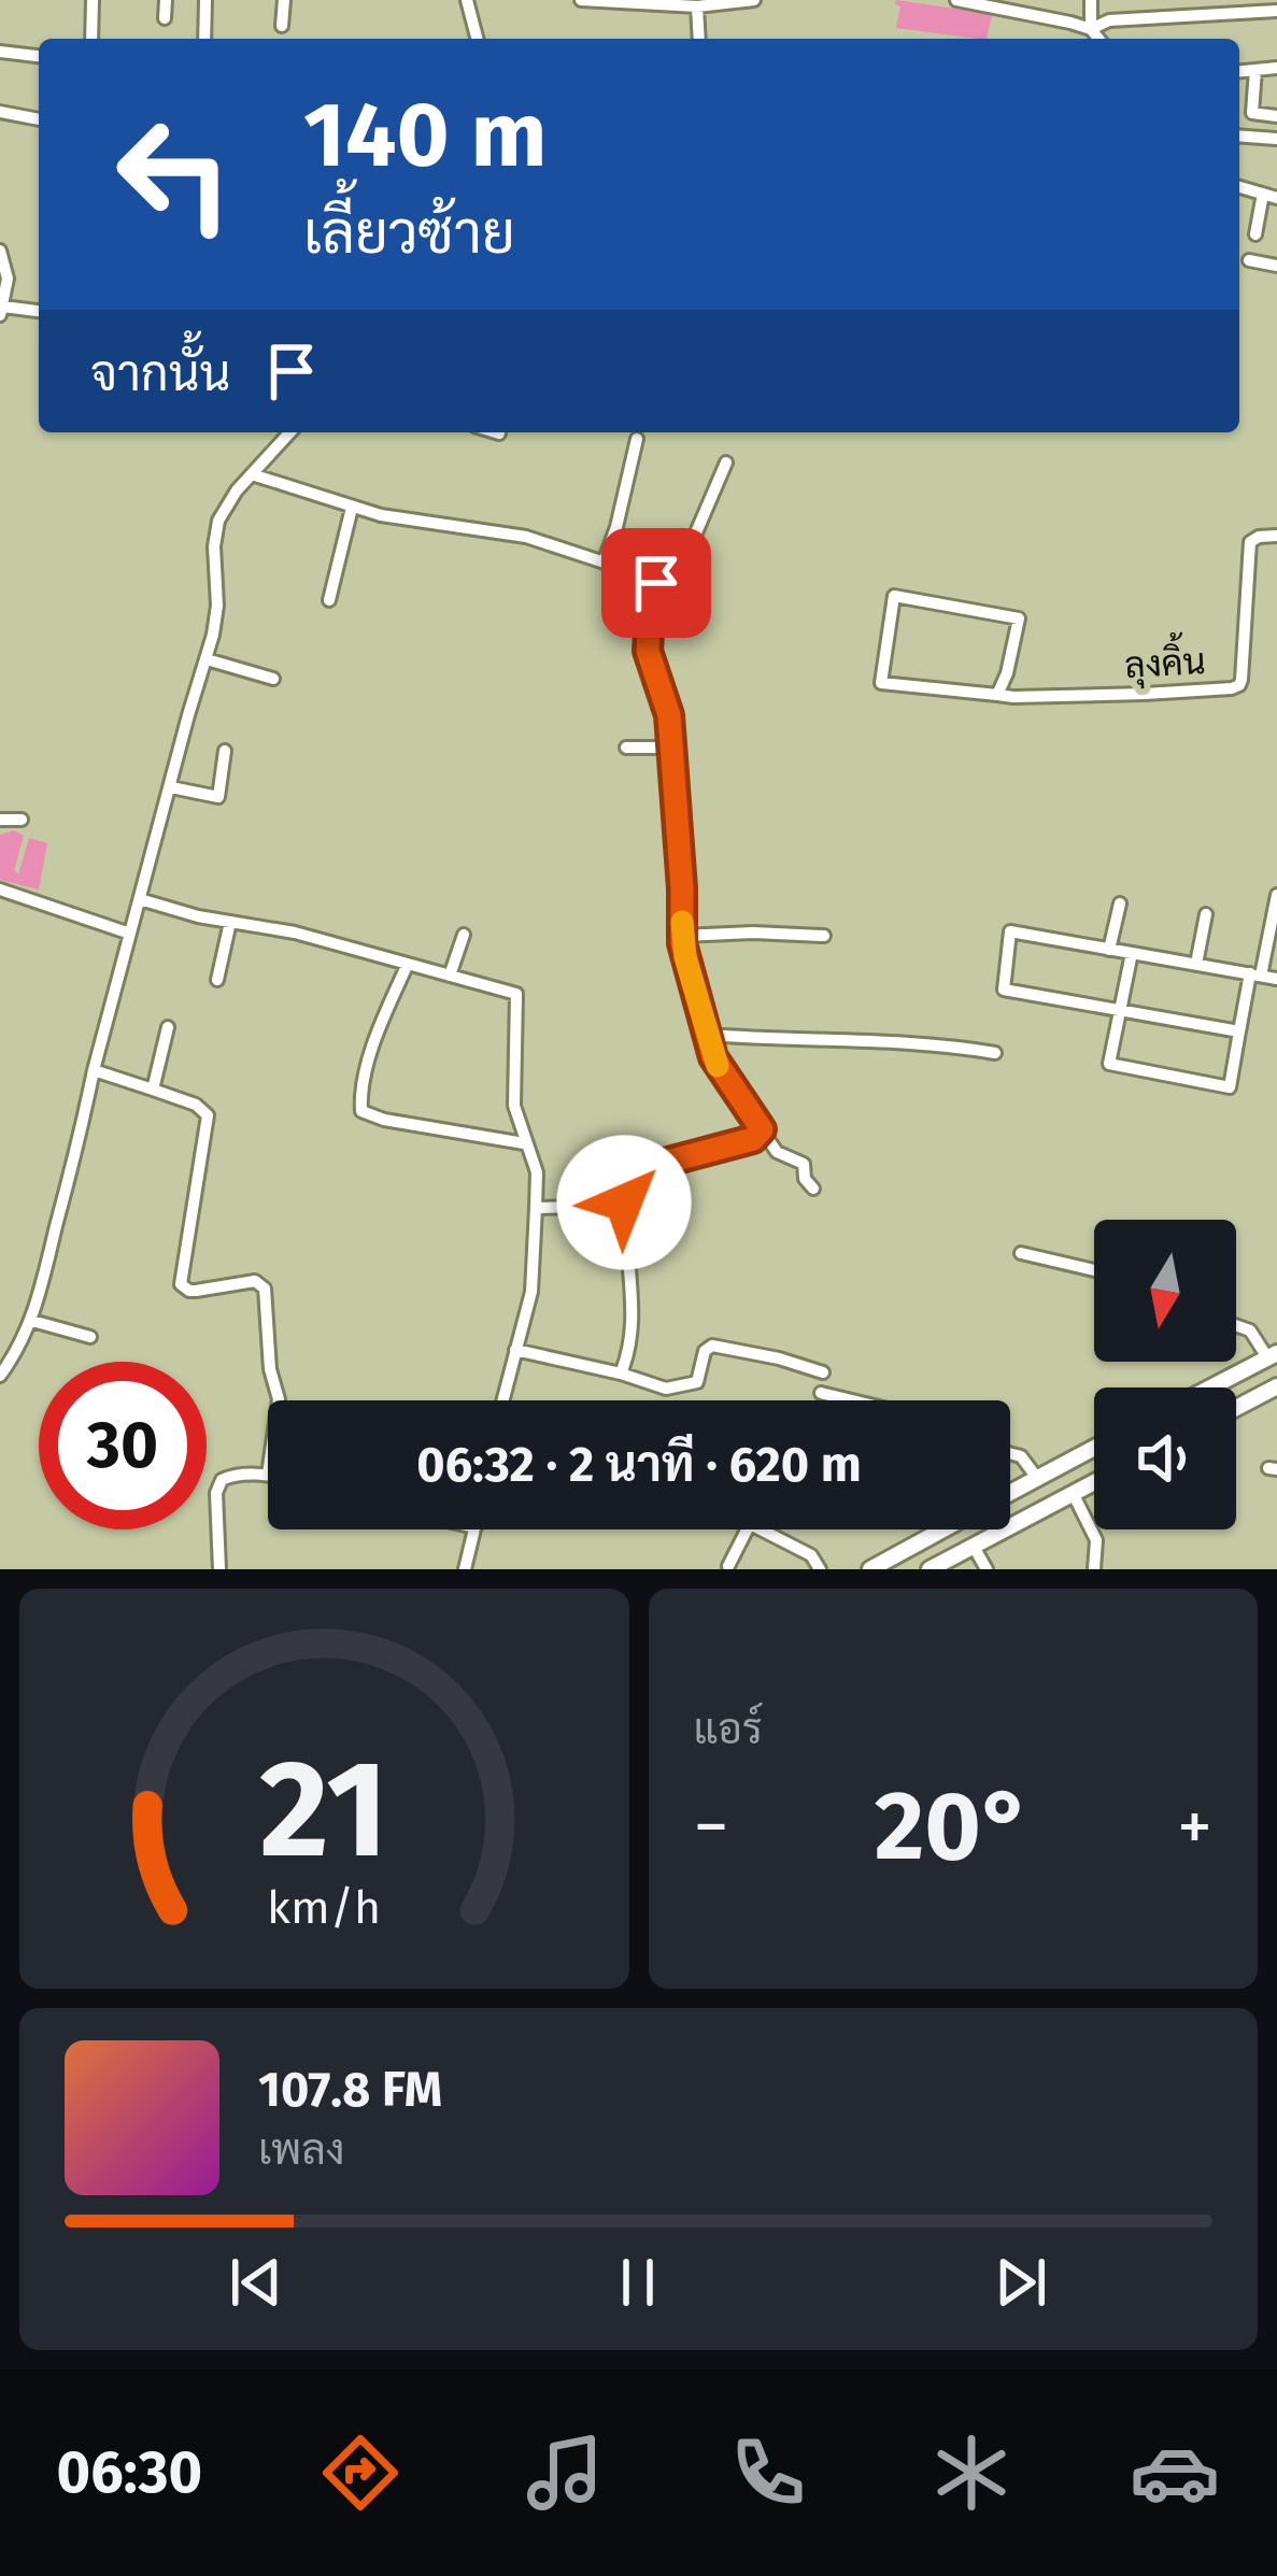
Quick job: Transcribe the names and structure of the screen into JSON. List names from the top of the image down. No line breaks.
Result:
{"streets":{"street":["ลุงคิ้น"]},"north":"bottom","page":{"turn":["140 m","เลี้ยวซ้าย"],"then":"จากนั้น","limit":"30","trip":"06:32 · 2 นาที · 620 m","tile":"แอร์","heat":["−","20°","+"],"song":["107.8 FM","เพลง"],"tabs":"06:30","gauge":["21","km/h"]}}
